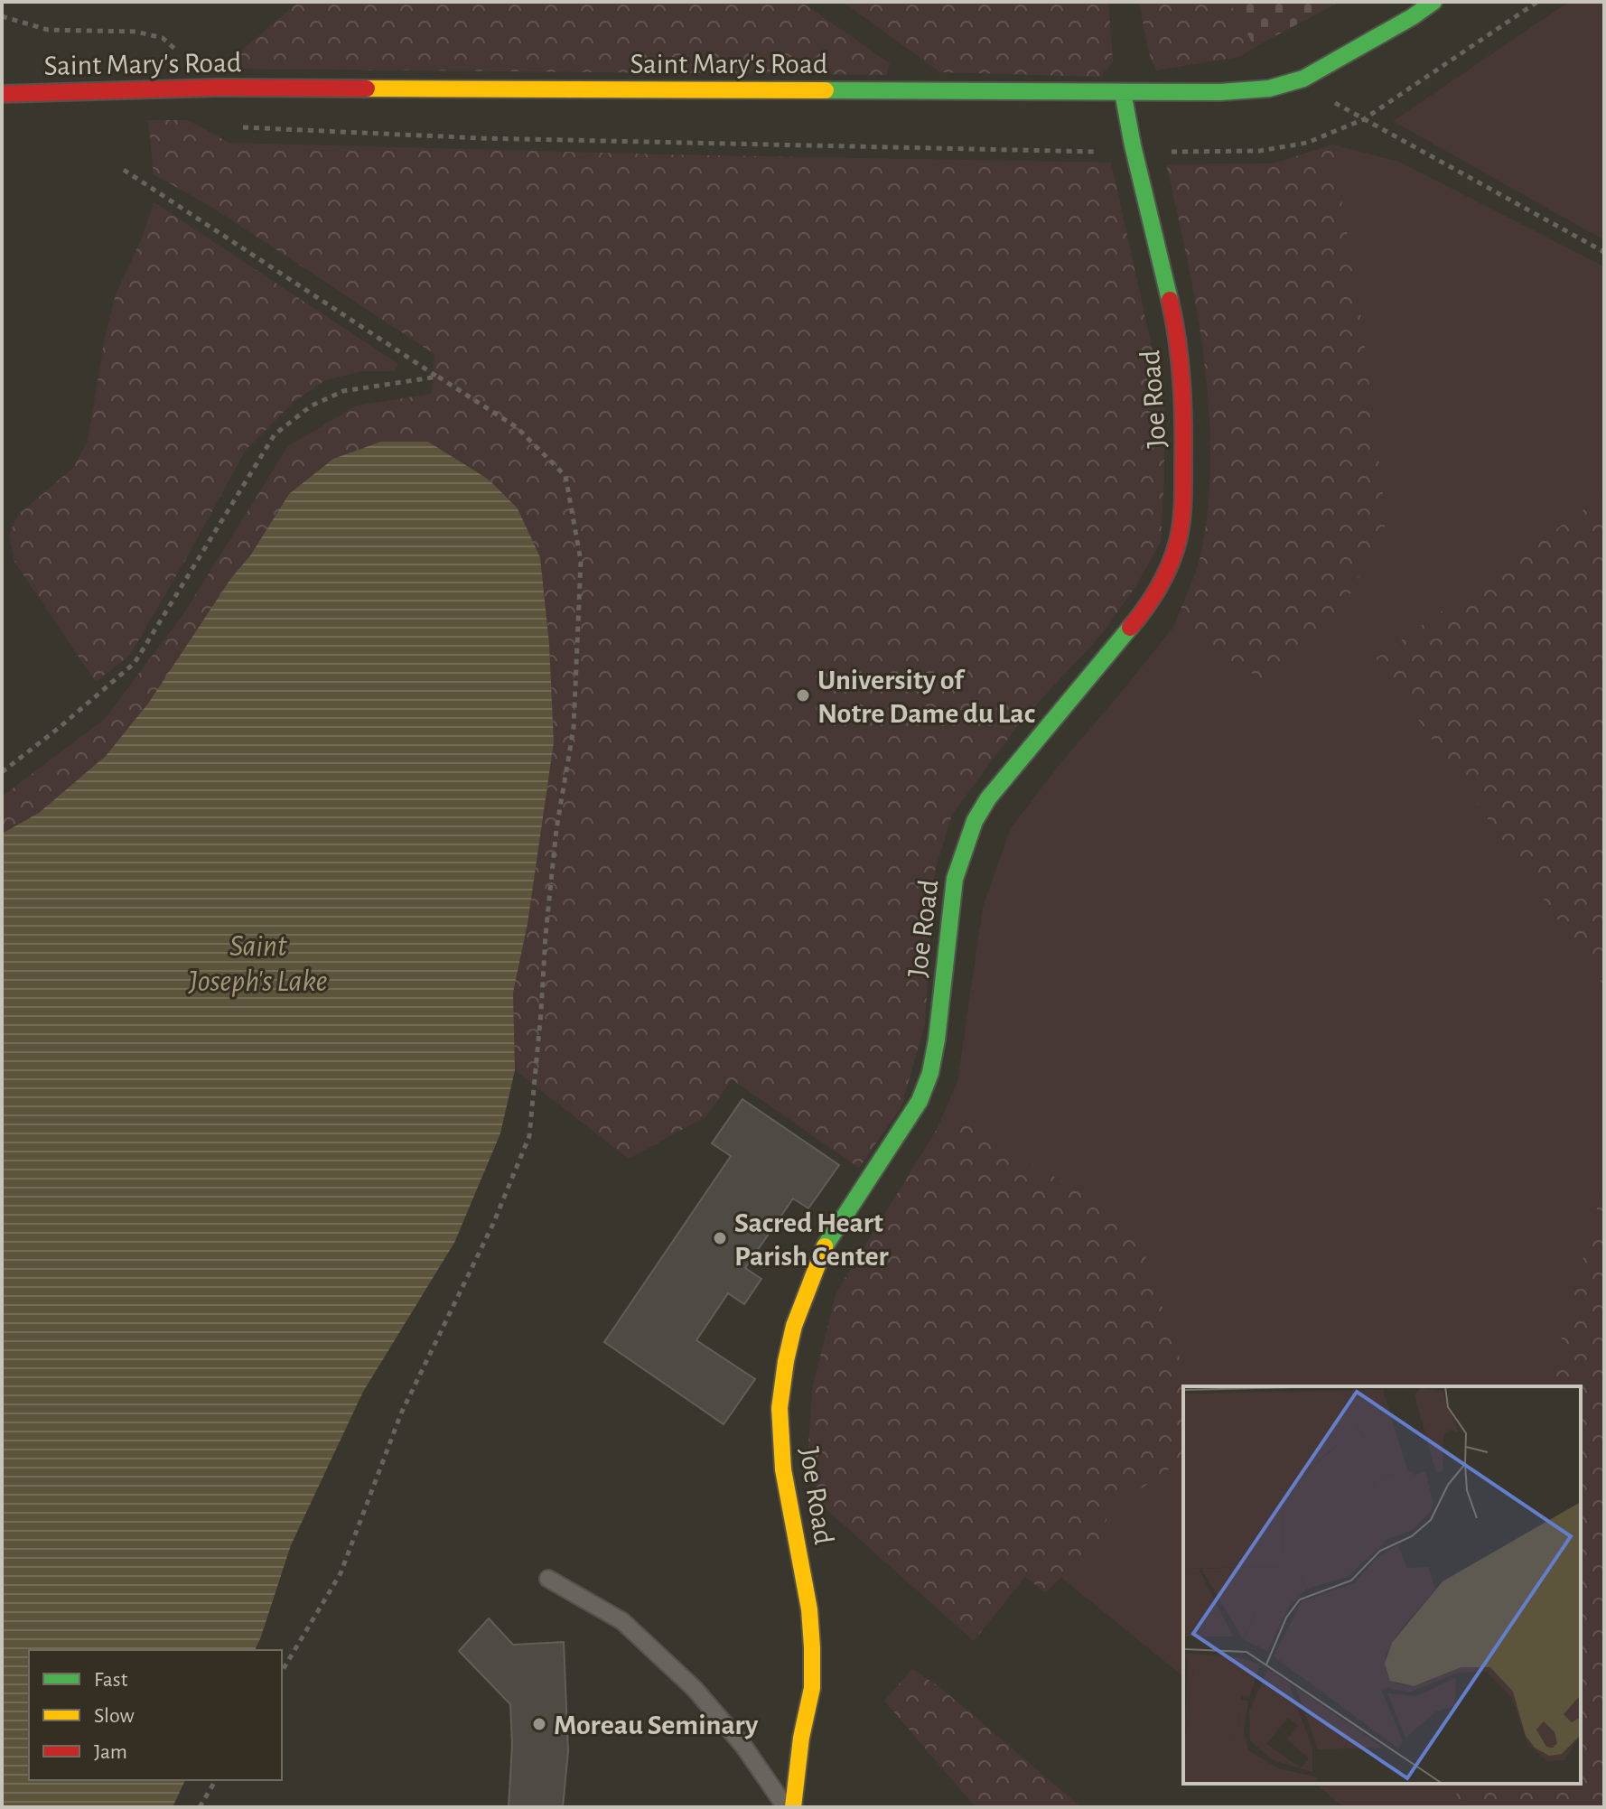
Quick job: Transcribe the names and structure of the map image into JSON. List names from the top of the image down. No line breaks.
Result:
{"streets":{"street":["Saint Mary's Road","Joe Road"]},"crossings":[["Saint Mary's Road","Joe Road"]],"water":["Saint Joseph's Lake"],"places":["University of Notre Dame du Lac","Sacred Heart Parish Center","Moreau Seminary"],"legend":["Fast","Slow","Jam"]}
